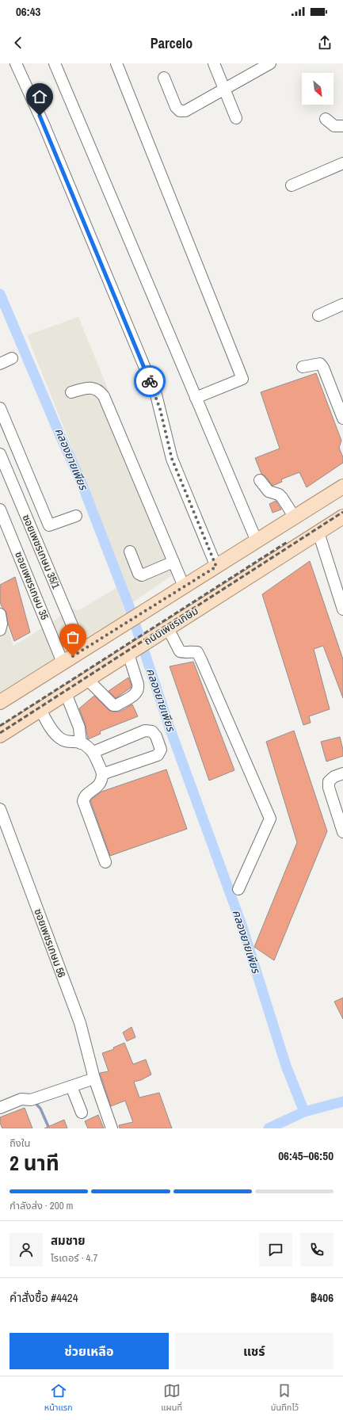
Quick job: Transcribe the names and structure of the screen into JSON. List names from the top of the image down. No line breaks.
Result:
{"streets":{"main road":["ถนนเพชรเกษม"],"street":["ซอยเพชรเกษม 35/1","ซอยเพชรเกษม 35","ซอยเพชรเกษม 56"]},"water":["คลองยายเพียร"],"north":"bottom right","page":{"status":"06:43","header":"Parcelo","heading":["2 นาที","ถึงใน","06:45–06:50"],"panel":["สมชาย","ไรเดอร์ · 4.7","คำสั่งซื้อ #4424","฿406"],"bar":"กำลังส่ง · 200 m","buttons":["ช่วยเหลือ","แชร์"],"tabs":["หน้าแรก","แผนที่","บันทึกไว้"]}}
